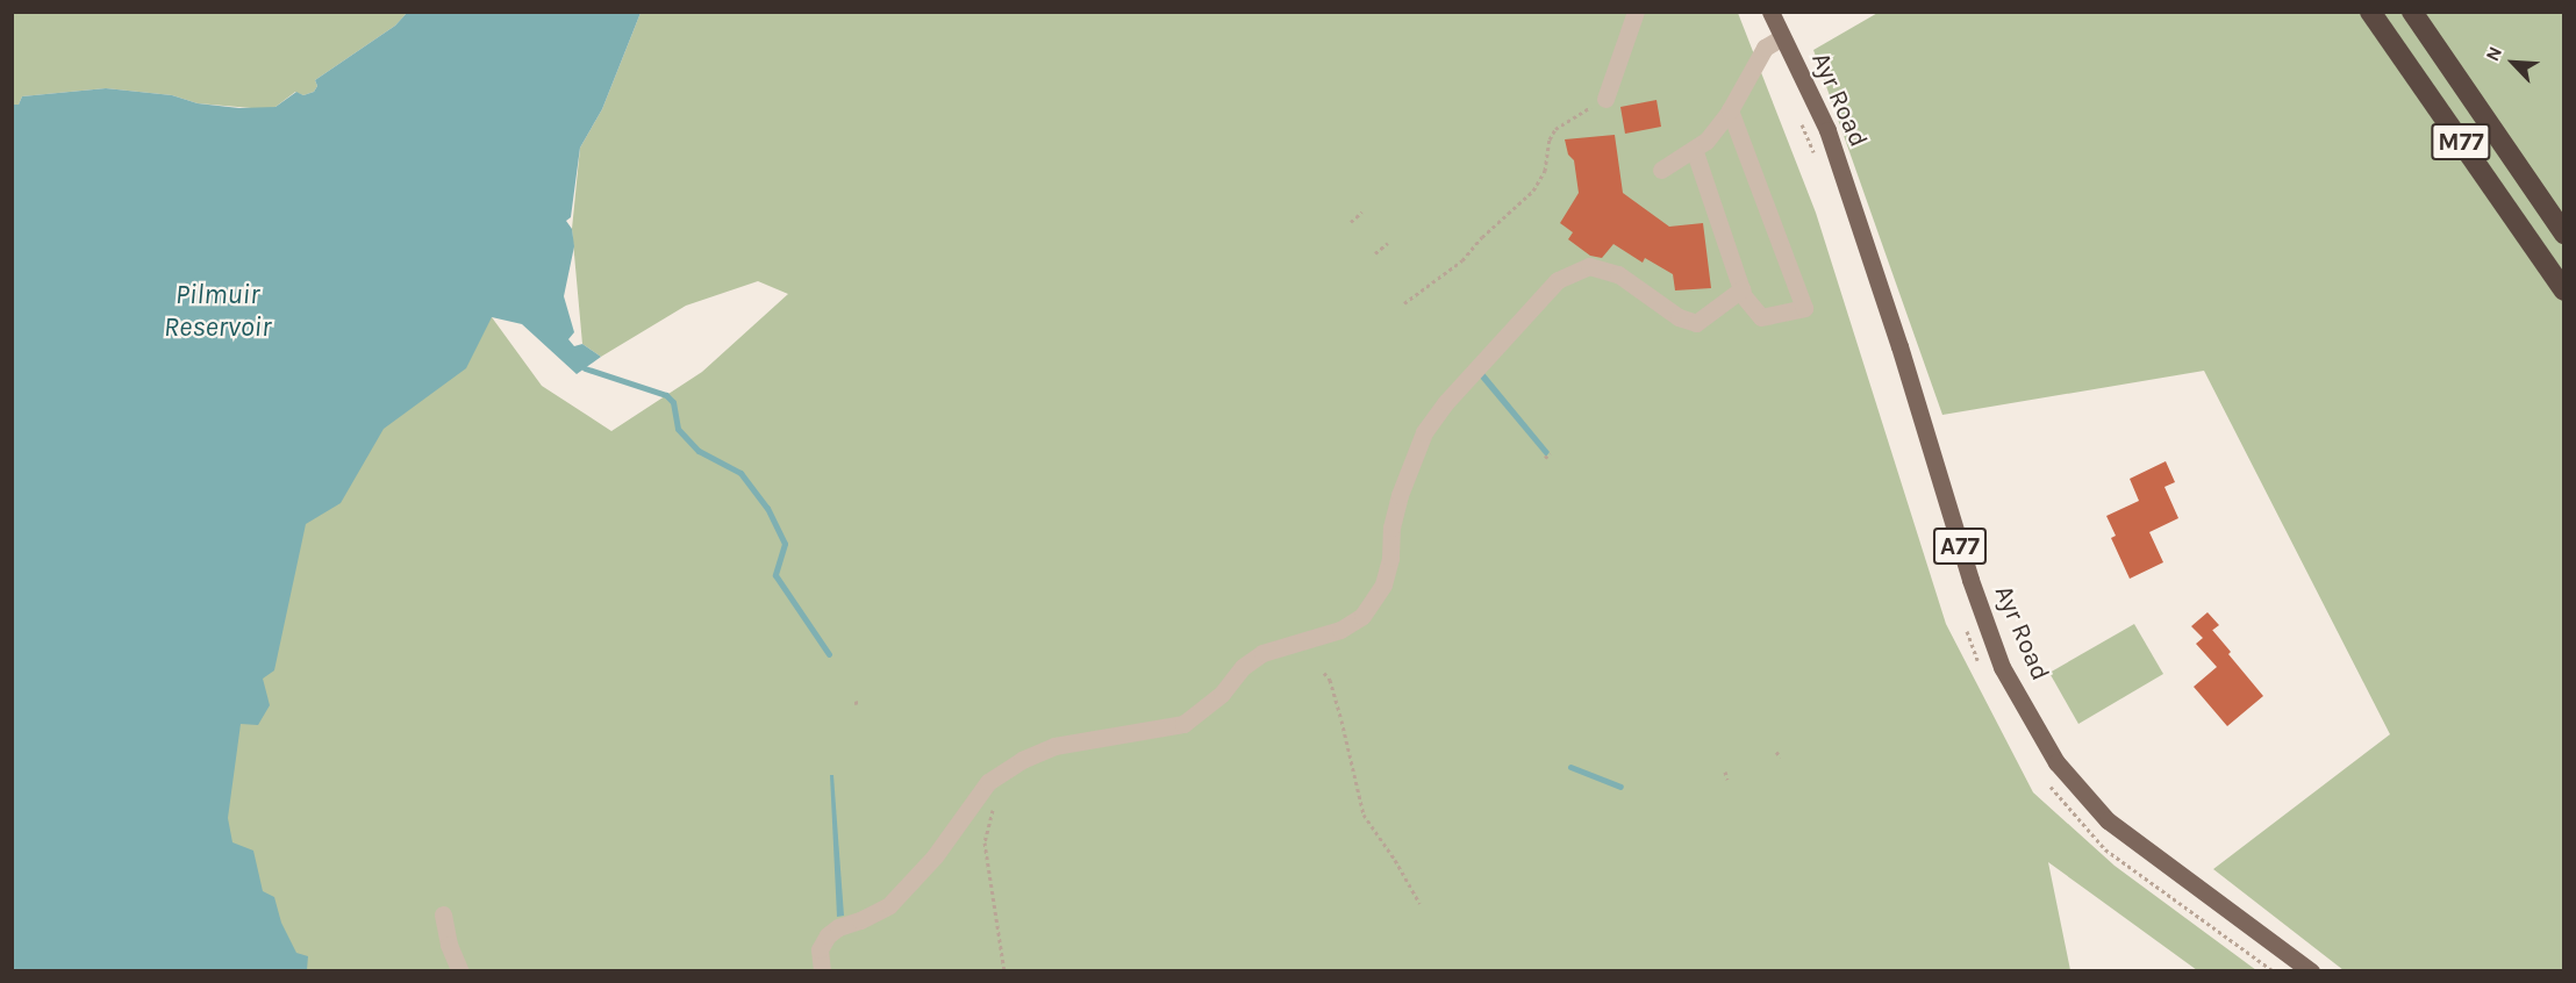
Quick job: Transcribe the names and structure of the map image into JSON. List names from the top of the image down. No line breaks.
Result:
{"streets":{"highway":["M77"],"main road":["Ayr Road","A77"]},"water":["Pilmuir Reservoir"],"north":"top left"}
